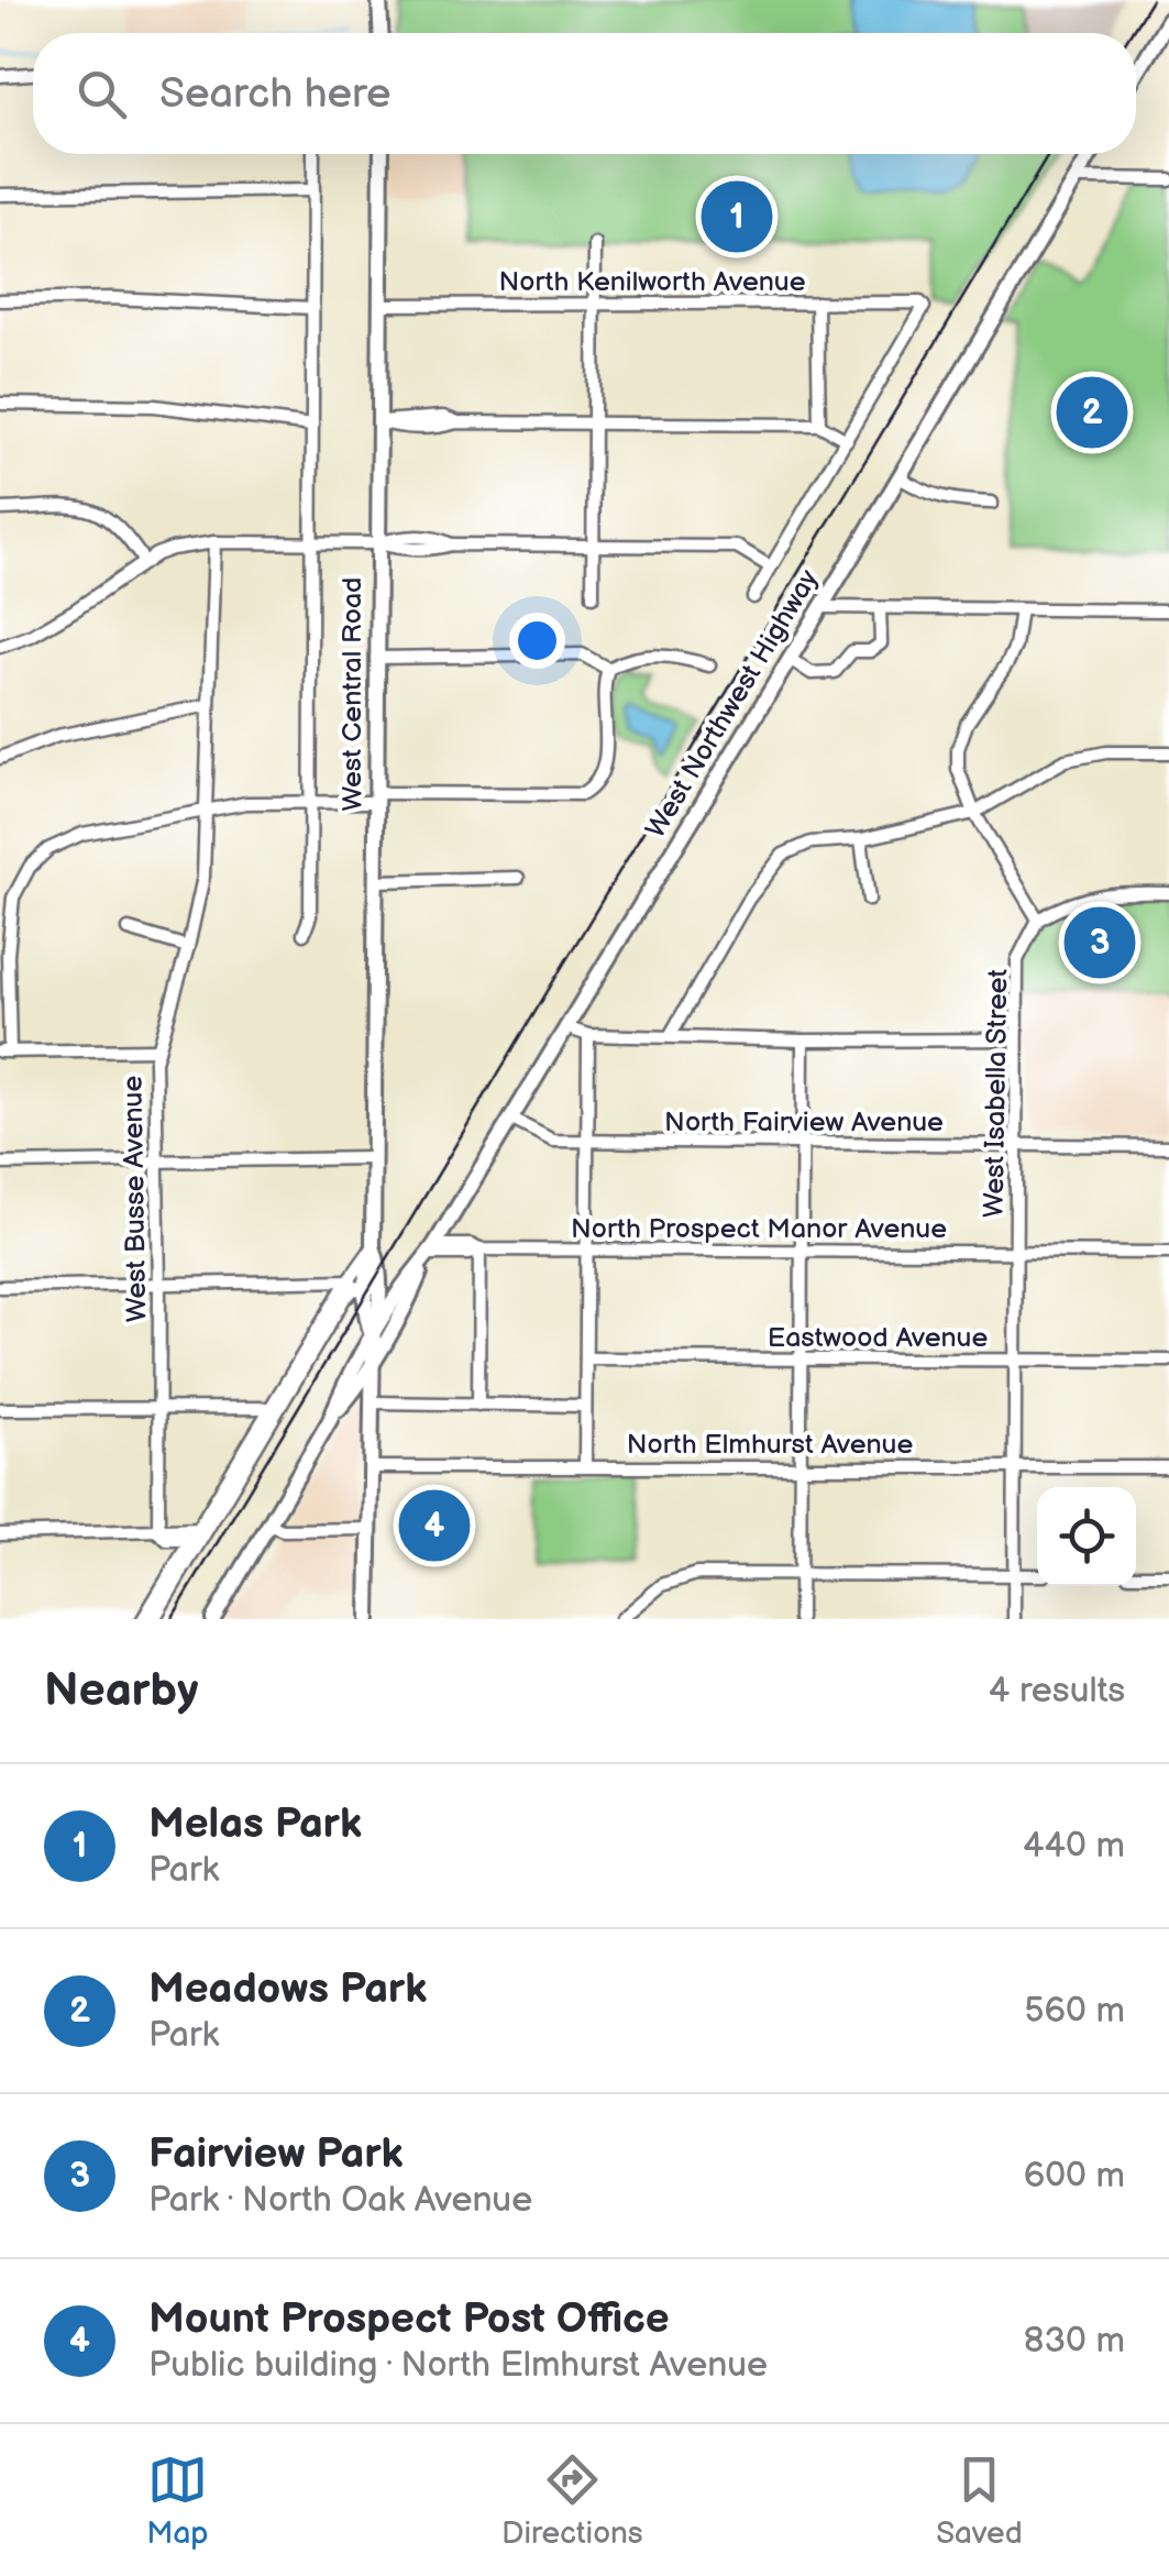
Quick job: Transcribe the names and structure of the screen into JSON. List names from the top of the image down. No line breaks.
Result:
{"streets":{"main road":["West Central Road","West Northwest Highway"],"street":["North Kenilworth Avenue","West Isabella Street","North Fairview Avenue","West Busse Avenue","North Prospect Manor Avenue","Eastwood Avenue","North Elmhurst Avenue"]},"crossings":[["North Kenilworth Avenue","West Central Road"],["West Central Road","West Northwest Highway"],["West Central Road","North Elmhurst Avenue"],["West Northwest Highway","North Fairview Avenue"],["West Northwest Highway","North Prospect Manor Avenue"],["West Isabella Street","North Fairview Avenue"],["West Isabella Street","North Prospect Manor Avenue"],["West Isabella Street","Eastwood Avenue"],["West Isabella Street","North Elmhurst Avenue"]],"page":{"search":"Search here","pins":["1","2","3","4"],"heading":["Nearby","4 results"],"list":[{"mark":"1","name":"Melas Park","note":"Park","value":"440 m"},{"mark":"2","name":"Meadows Park","note":"Park","value":"560 m"},{"mark":"3","name":"Fairview Park","note":"Park · North Oak Avenue","value":"600 m"},{"mark":"4","name":"Mount Prospect Post Office","note":"Public building · North Elmhurst Avenue","value":"830 m"}],"nav":["Map","Directions","Saved"]}}
